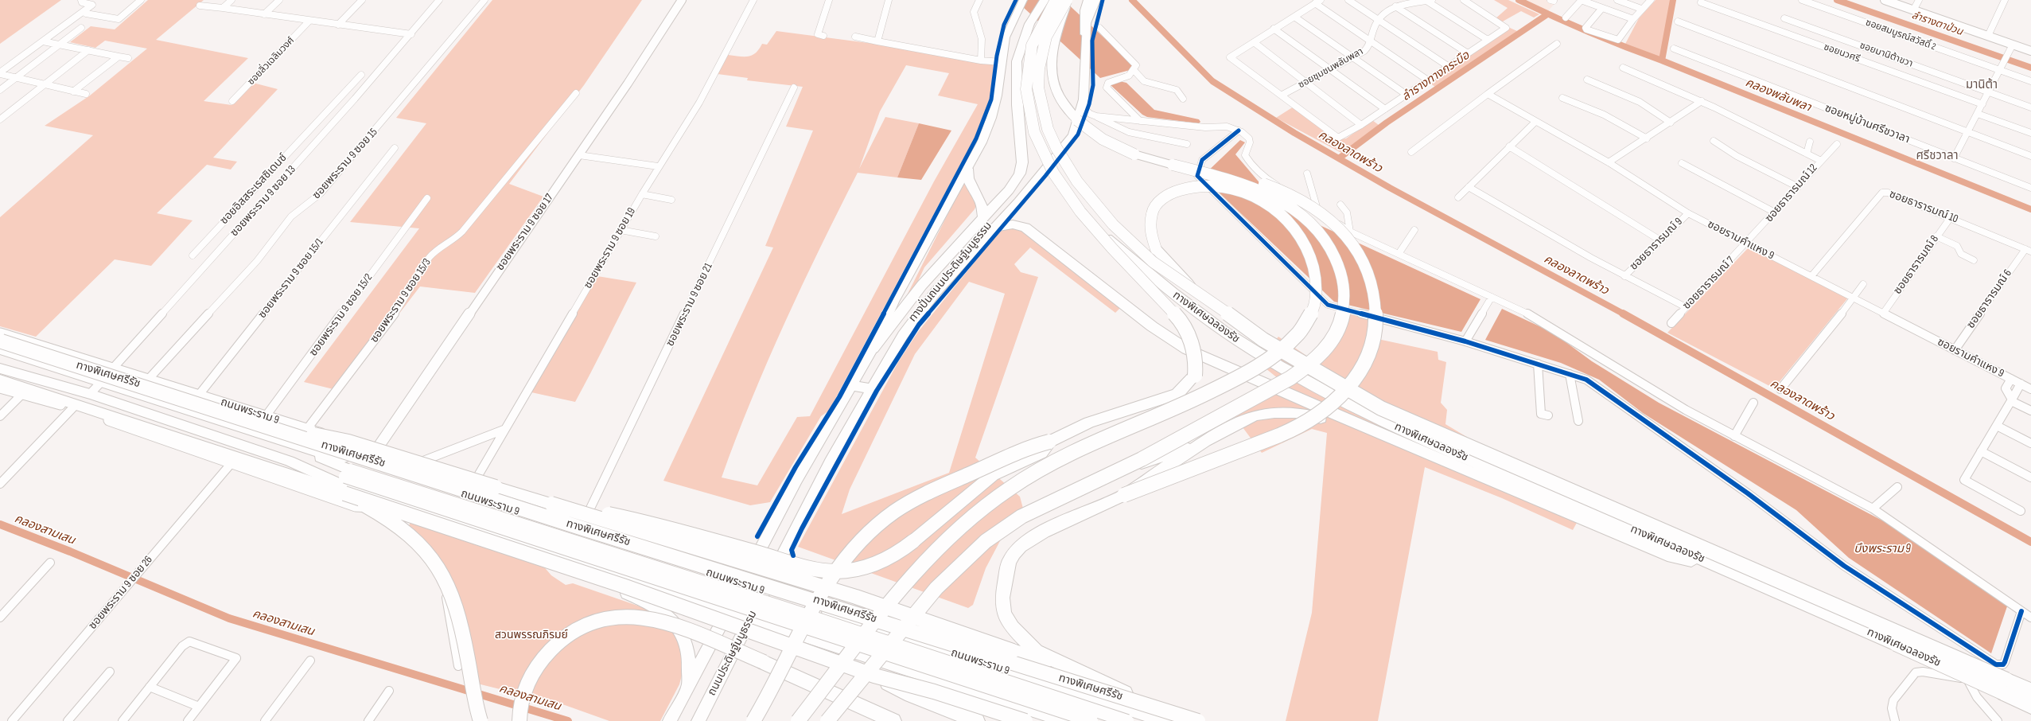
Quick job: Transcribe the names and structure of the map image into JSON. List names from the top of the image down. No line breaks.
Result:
{"streets":{"highway":["ทางพิเศษฉลองรัช","ทางพิเศษศรีรัช"],"main road":["ซอยพระราม 9 ซอย 17","ถนนพระราม 9","ถนนประดิษฐ์มนูธรรม"],"street":["ซอยสมบูรณ์สวัสดิ์ 2","ซอยนวศรี","ซอยมานิต้าขวา","ซอยลิ่วเฉลิมวงศ์","ซอยชุมชนพลับพลา","ซอยหมู่บ้านศรีชวาลา","ซอยพระราม 9 ซอย 15","ซอยอิสสระเรสซิเดนซ์","ซอยธารารมณ์ 12","ซอยพระราม 9 ซอย 13","ซอยธารารมณ์ 10","ซอยรามคำแหง 9","ซอยธารารมณ์ 9","ซอยพระราม 9 ซอย 19","ซอยธารารมณ์ 8","ซอยพระราม 9 ซอย 15/1","ซอยธารารมณ์ 7","ซอยธารารมณ์ 6","ซอยพระราม 9 ซอย 15/3","ซอยพระราม 9 ซอย 21","ซอยพระราม 9 ซอย 15/2","ซอยพระราม 9 ซอย 26"],"cycle path":["ทางปั่นถนนประดิษฐ์มนูธรรม"]},"crossings":[["ซอยพระราม 9 ซอย 15","ถนนพระราม 9"],["ซอยธารารมณ์ 12","ซอยรามคำแหง 9"],["ซอยธารารมณ์ 12","ซอยธารารมณ์ 7"],["ซอยพระราม 9 ซอย 13","ถนนพระราม 9"],["ซอยธารารมณ์ 10","ซอยรามคำแหง 9"],["ซอยธารารมณ์ 10","ซอยธารารมณ์ 8"],["ซอยธารารมณ์ 10","ซอยธารารมณ์ 6"],["ซอยพระราม 9 ซอย 17","ถนนพระราม 9"],["ซอยรามคำแหง 9","ซอยธารารมณ์ 9"],["ซอยรามคำแหง 9","ซอยธารารมณ์ 8"],["ซอยรามคำแหง 9","ซอยธารารมณ์ 7"],["ซอยรามคำแหง 9","ซอยธารารมณ์ 6"],["ซอยพระราม 9 ซอย 19","ถนนพระราม 9"],["ซอยพระราม 9 ซอย 15/1","ถนนพระราม 9"],["ซอยพระราม 9 ซอย 15/3","ถนนพระราม 9"],["ซอยพระราม 9 ซอย 21","ถนนพระราม 9"],["ซอยพระราม 9 ซอย 15/2","ทางพิเศษศรีรัช"],["ซอยพระราม 9 ซอย 15/2","ถนนพระราม 9"],["ทางพิเศษศรีรัช","ถนนพระราม 9"],["ถนนพระราม 9","ซอยพระราม 9 ซอย 26"],["ถนนพระราม 9","ถนนประดิษฐ์มนูธรรม"]],"districts":["มานิต้า","ศรีชวาลา"],"water":["ลำรางตาป่วน","ลำรางทางกระบือ","คลองพลับพลา","คลองลาดพร้าว","คลองสามเสน","บึงพระราม 9"],"parks":["สวนพรรณภิรมย์"]}
